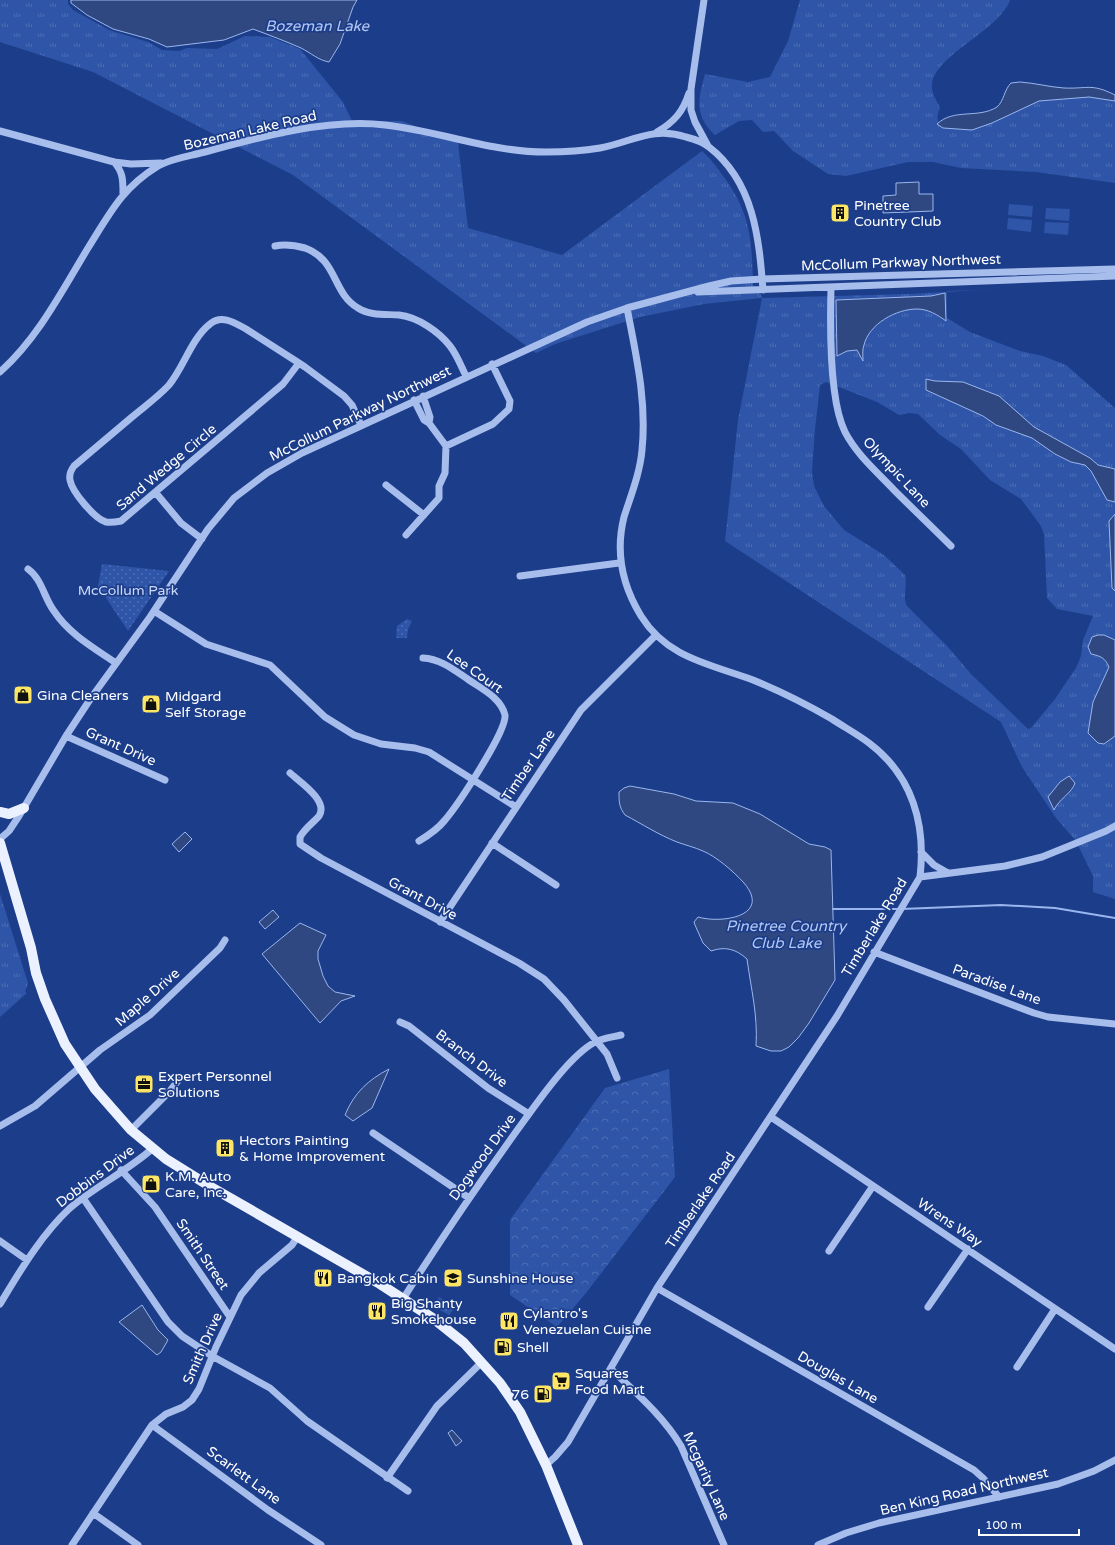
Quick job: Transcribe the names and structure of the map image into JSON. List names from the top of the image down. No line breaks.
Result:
{"streets":{"street":["Bozeman Lake Road","McCollum Parkway Northwest","Sand Wedge Circle","Olympic Lane","Lee Court","Grant Drive","Timber Lane","Timberlake Road","Paradise Lane","Maple Drive","Branch Drive","Dogwood Drive","Dobbins Drive","Wrens Way","Smith Street","Smith Drive","Douglas Lane","Scarlett Lane","Mcgarity Lane","Ben King Road Northwest"]},"crossings":[["Bozeman Lake Road","McCollum Parkway Northwest"],["McCollum Parkway Northwest","Sand Wedge Circle"],["McCollum Parkway Northwest","Olympic Lane"],["McCollum Parkway Northwest","Grant Drive"],["McCollum Parkway Northwest","Timberlake Road"],["Grant Drive","Timber Lane"],["Grant Drive","Dogwood Drive"],["Timber Lane","Timberlake Road"],["Timberlake Road","Paradise Lane"],["Timberlake Road","Wrens Way"],["Timberlake Road","Douglas Lane"],["Timberlake Road","Mcgarity Lane"],["Branch Drive","Dogwood Drive"],["Dobbins Drive","Smith Street"],["Smith Street","Smith Drive"],["Smith Drive","Scarlett Lane"],["Douglas Lane","Ben King Road Northwest"]],"water":["Bozeman Lake","Pinetree Country Club Lake"],"parks":["McCollum Park"],"places":{"building":["Pinetree Country Club","Hectors Painting & Home Improvement"],"shop":["Gina Cleaners","Midgard Self Storage","K.M. Auto Care, Inc."],"office":["Expert Personnel Solutions"],"restaurant":["Bangkok Cabin","Big Shanty Smokehouse","Cylantro's Venezuelan Cuisine"],"school or university":["Sunshine House"],"fuel station":["Shell","76"],"supermarket":["Squares Food Mart"]},"scale_bar":"100 m"}
